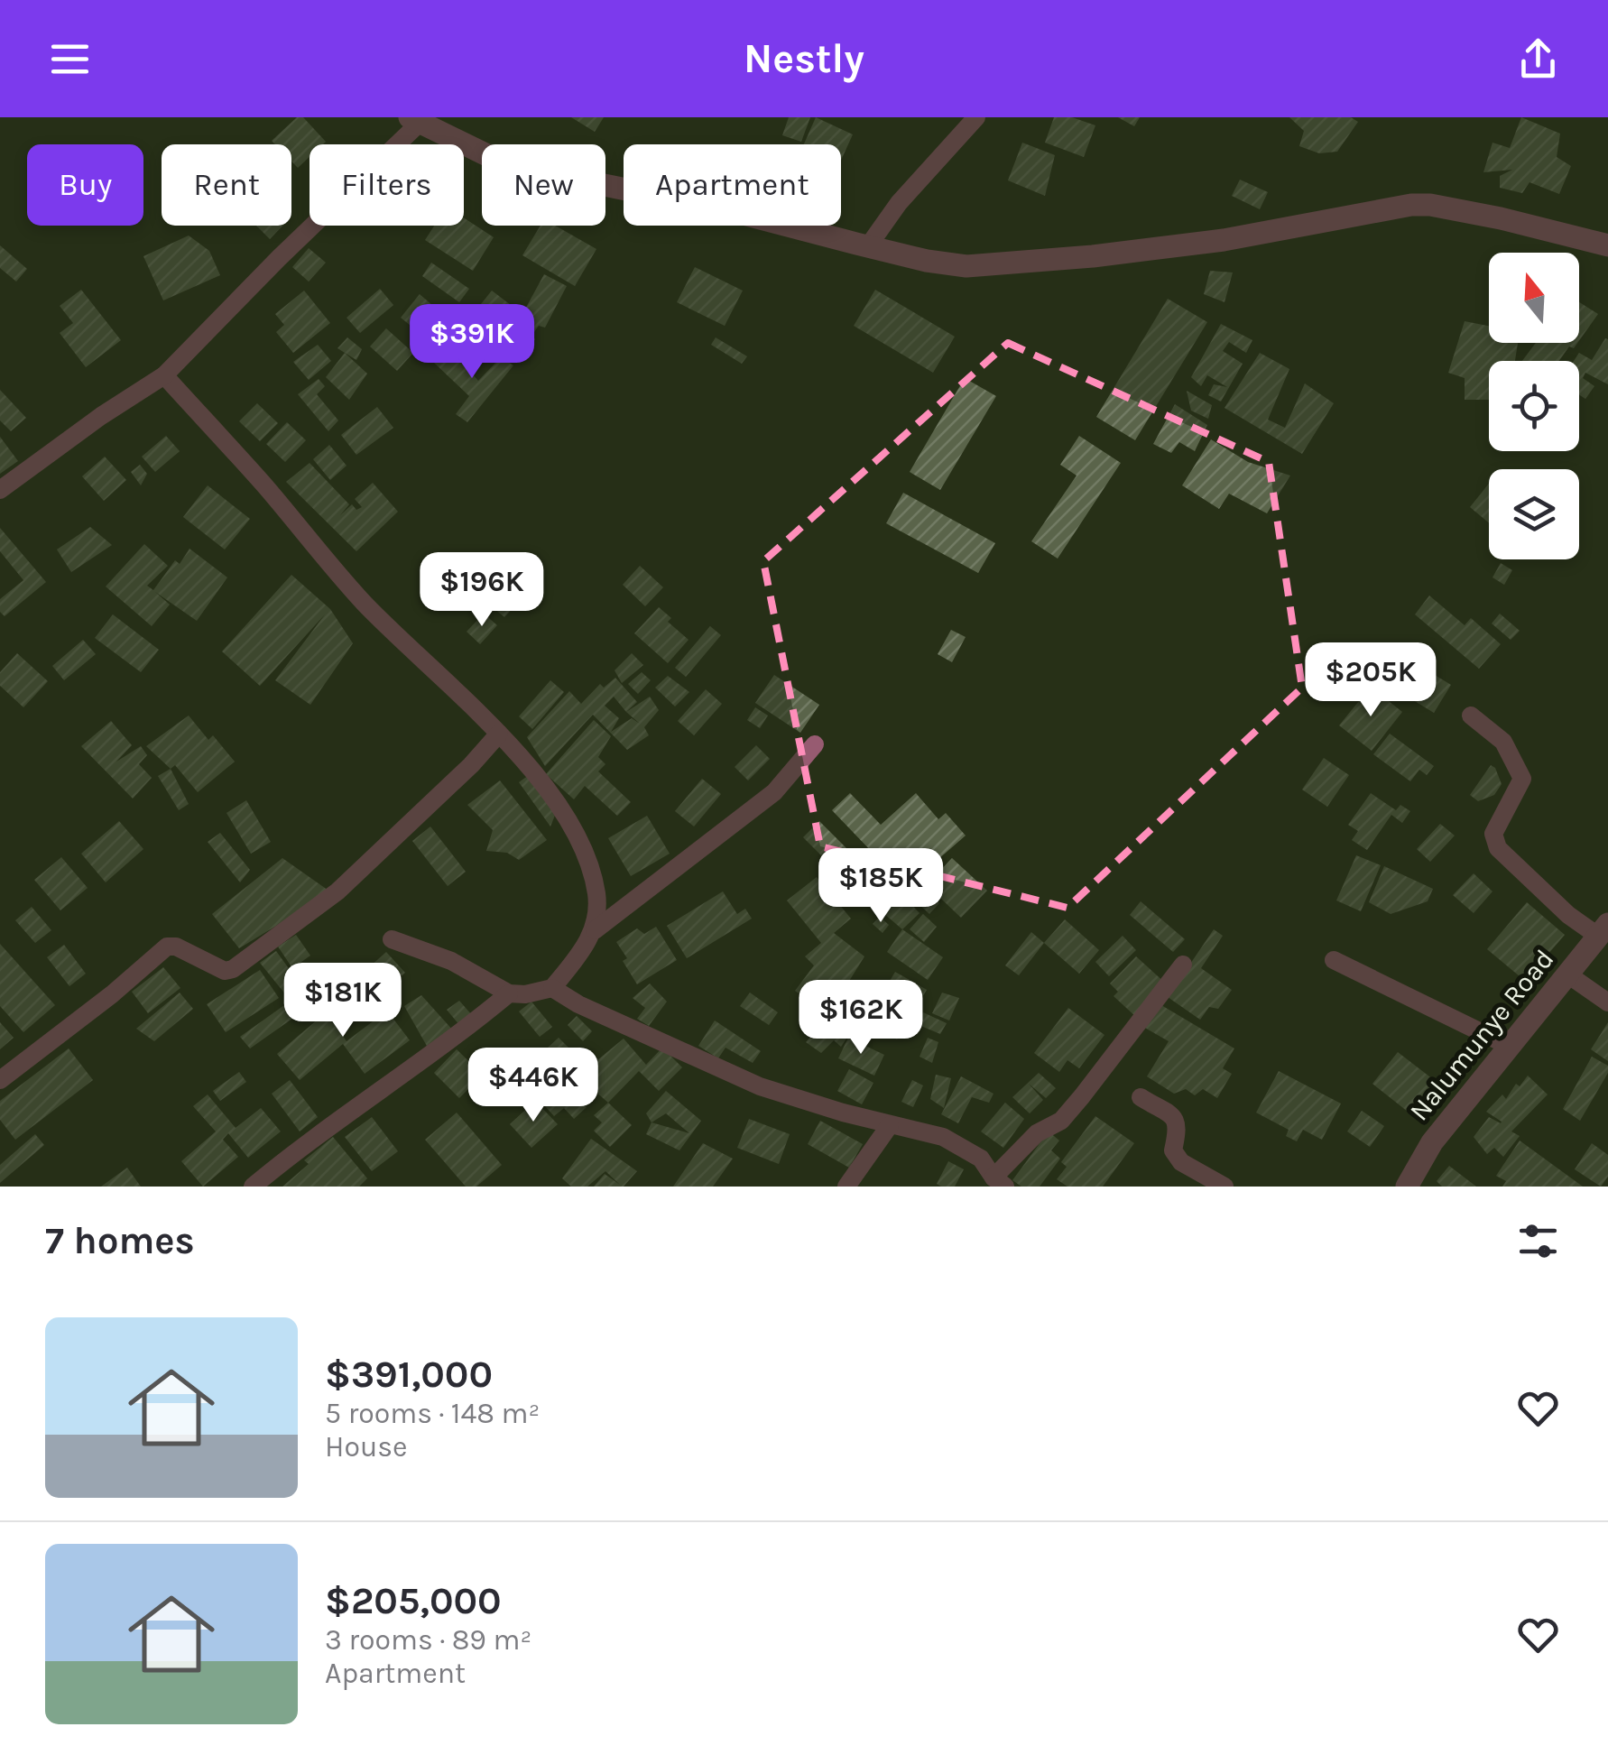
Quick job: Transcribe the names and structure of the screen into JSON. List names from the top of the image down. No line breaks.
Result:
{"streets":{"street":["Nalumunye Road"]},"north":"top","page":{"header":"Nestly","chip":["Buy","Rent","Filters","New","Apartment"],"price":["$391K","$196K","$205K","$185K","$181K","$162K","$446K"],"heading":"7 homes","list":[{"name":"$391,000","note":"5 rooms · 148 m² · House"},{"name":"$205,000","note":"3 rooms · 89 m² · Apartment"}]}}
